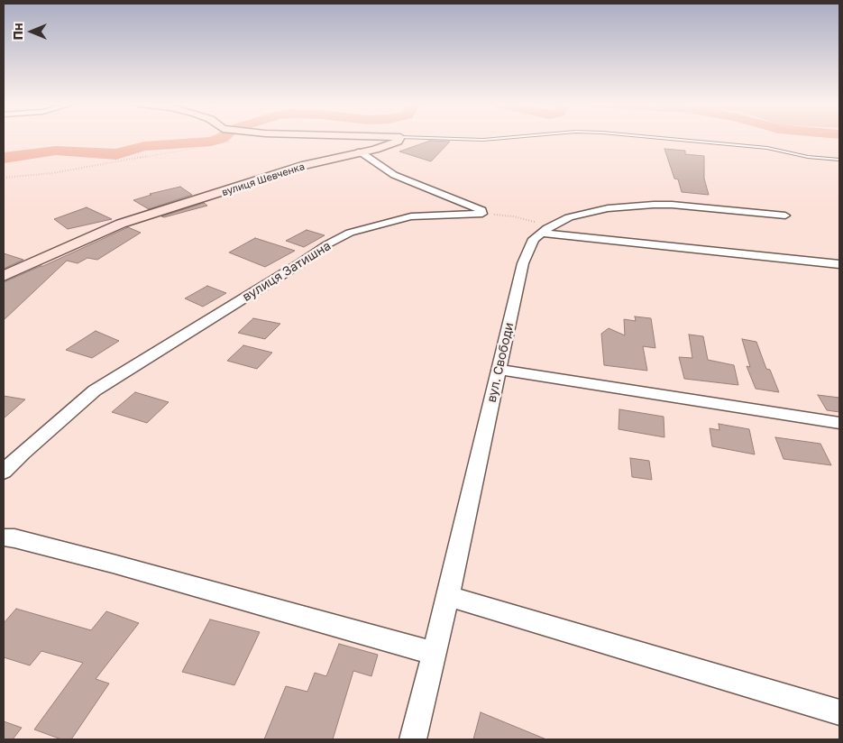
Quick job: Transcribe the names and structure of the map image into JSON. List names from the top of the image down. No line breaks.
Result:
{"streets":{"street":["вулиця Шевченка","вулиця Затишна","вул. Свободи"]},"north":"left"}
